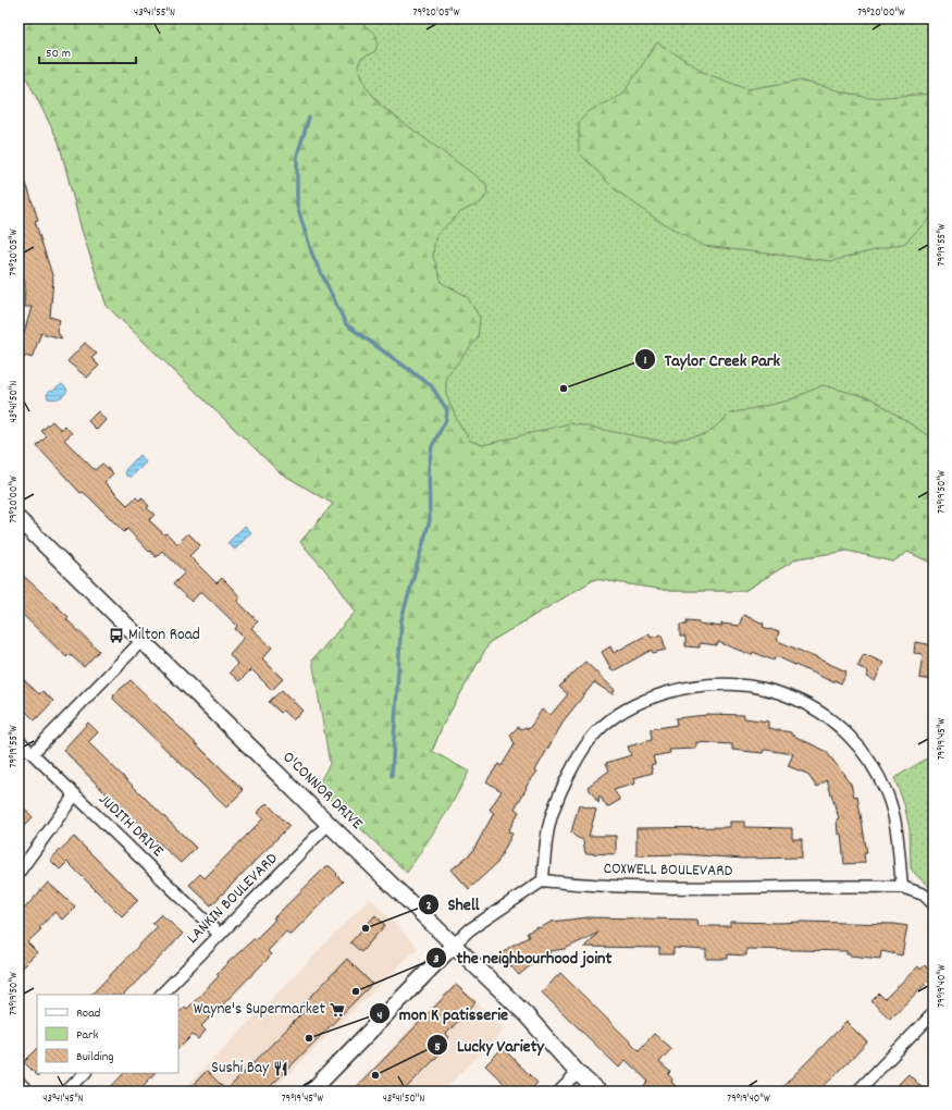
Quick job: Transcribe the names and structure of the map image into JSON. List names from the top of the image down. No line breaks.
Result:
{"streets":{"main road":["O'CONNOR DRIVE"],"street":["JUDITH DRIVE","COXWELL BOULEVARD","LANKIN BOULEVARD"]},"crossings":[["O'CONNOR DRIVE","LANKIN BOULEVARD"],["JUDITH DRIVE","LANKIN BOULEVARD"]],"places":{"other":["Taylor Creek Park","Shell","the neighbourhood joint","mon K patisserie","Lucky Variety"],"bus stop":["Milton Road"],"supermarket":["Wayne's Supermarket"],"restaurant":["Sushi Bay"]},"legend":["Road","Park","Building"],"scale_bar":"50 m","coordinates":["43°41'55\"N","79°20'05\"W","79°20'00\"W","79°19'55\"W","43°41'50\"N","79°19'50\"W","79°19'45\"W","79°19'40\"W","43°41'45\"N"]}
